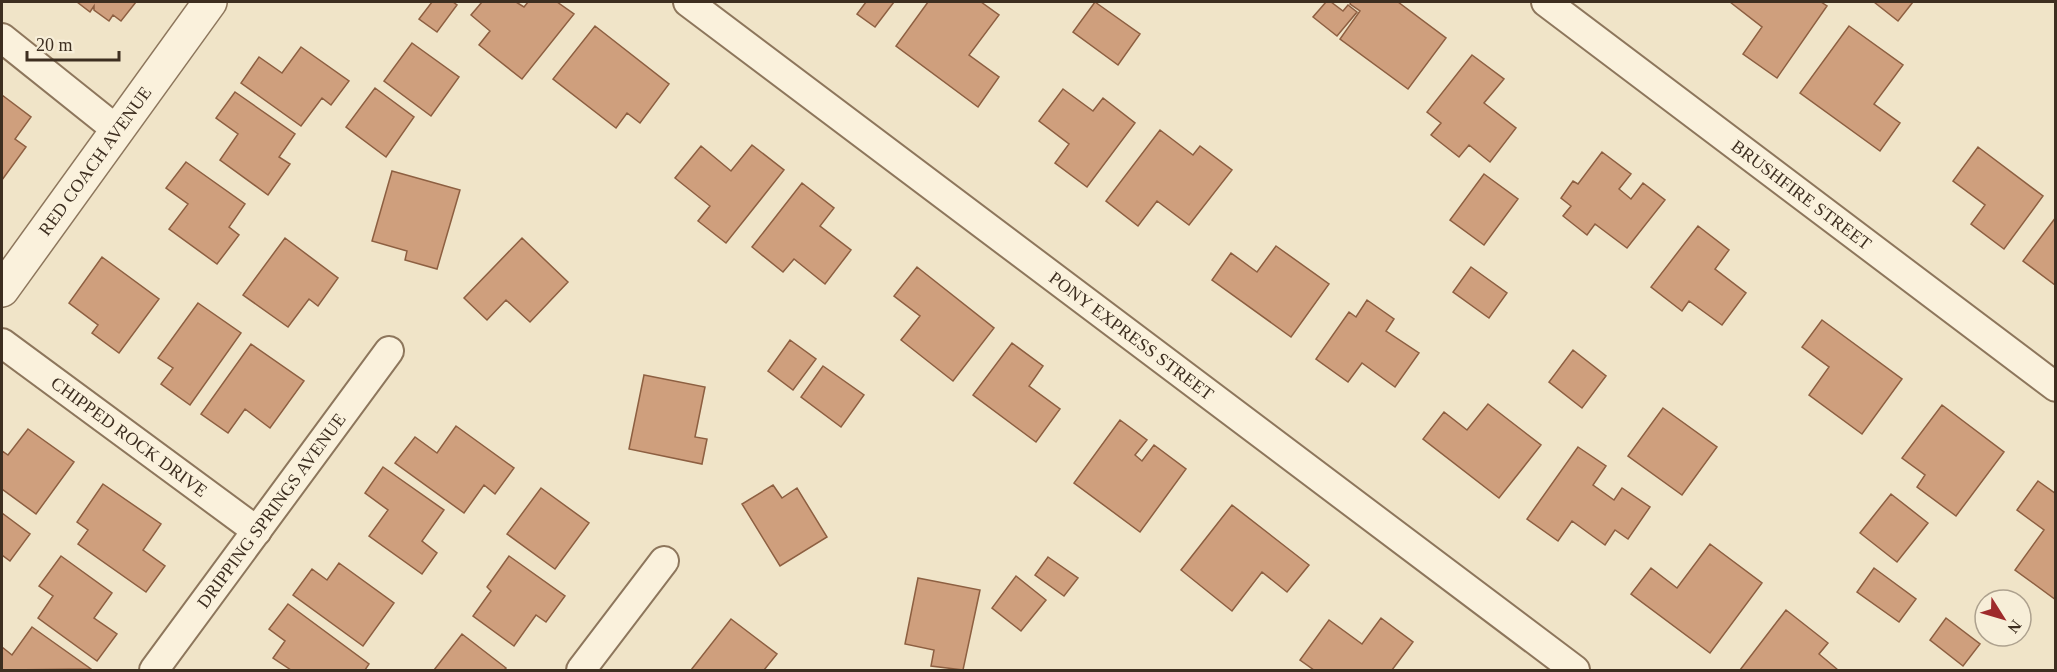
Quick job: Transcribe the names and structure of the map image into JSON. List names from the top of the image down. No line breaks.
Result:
{"streets":{"street":["RED COACH AVENUE","BRUSHFIRE STREET","PONY EXPRESS STREET","CHIPPED ROCK DRIVE","DRIPPING SPRINGS AVENUE"]},"crossings":[["CHIPPED ROCK DRIVE","DRIPPING SPRINGS AVENUE"]],"scale_bar":"20 m","north":"bottom right"}
